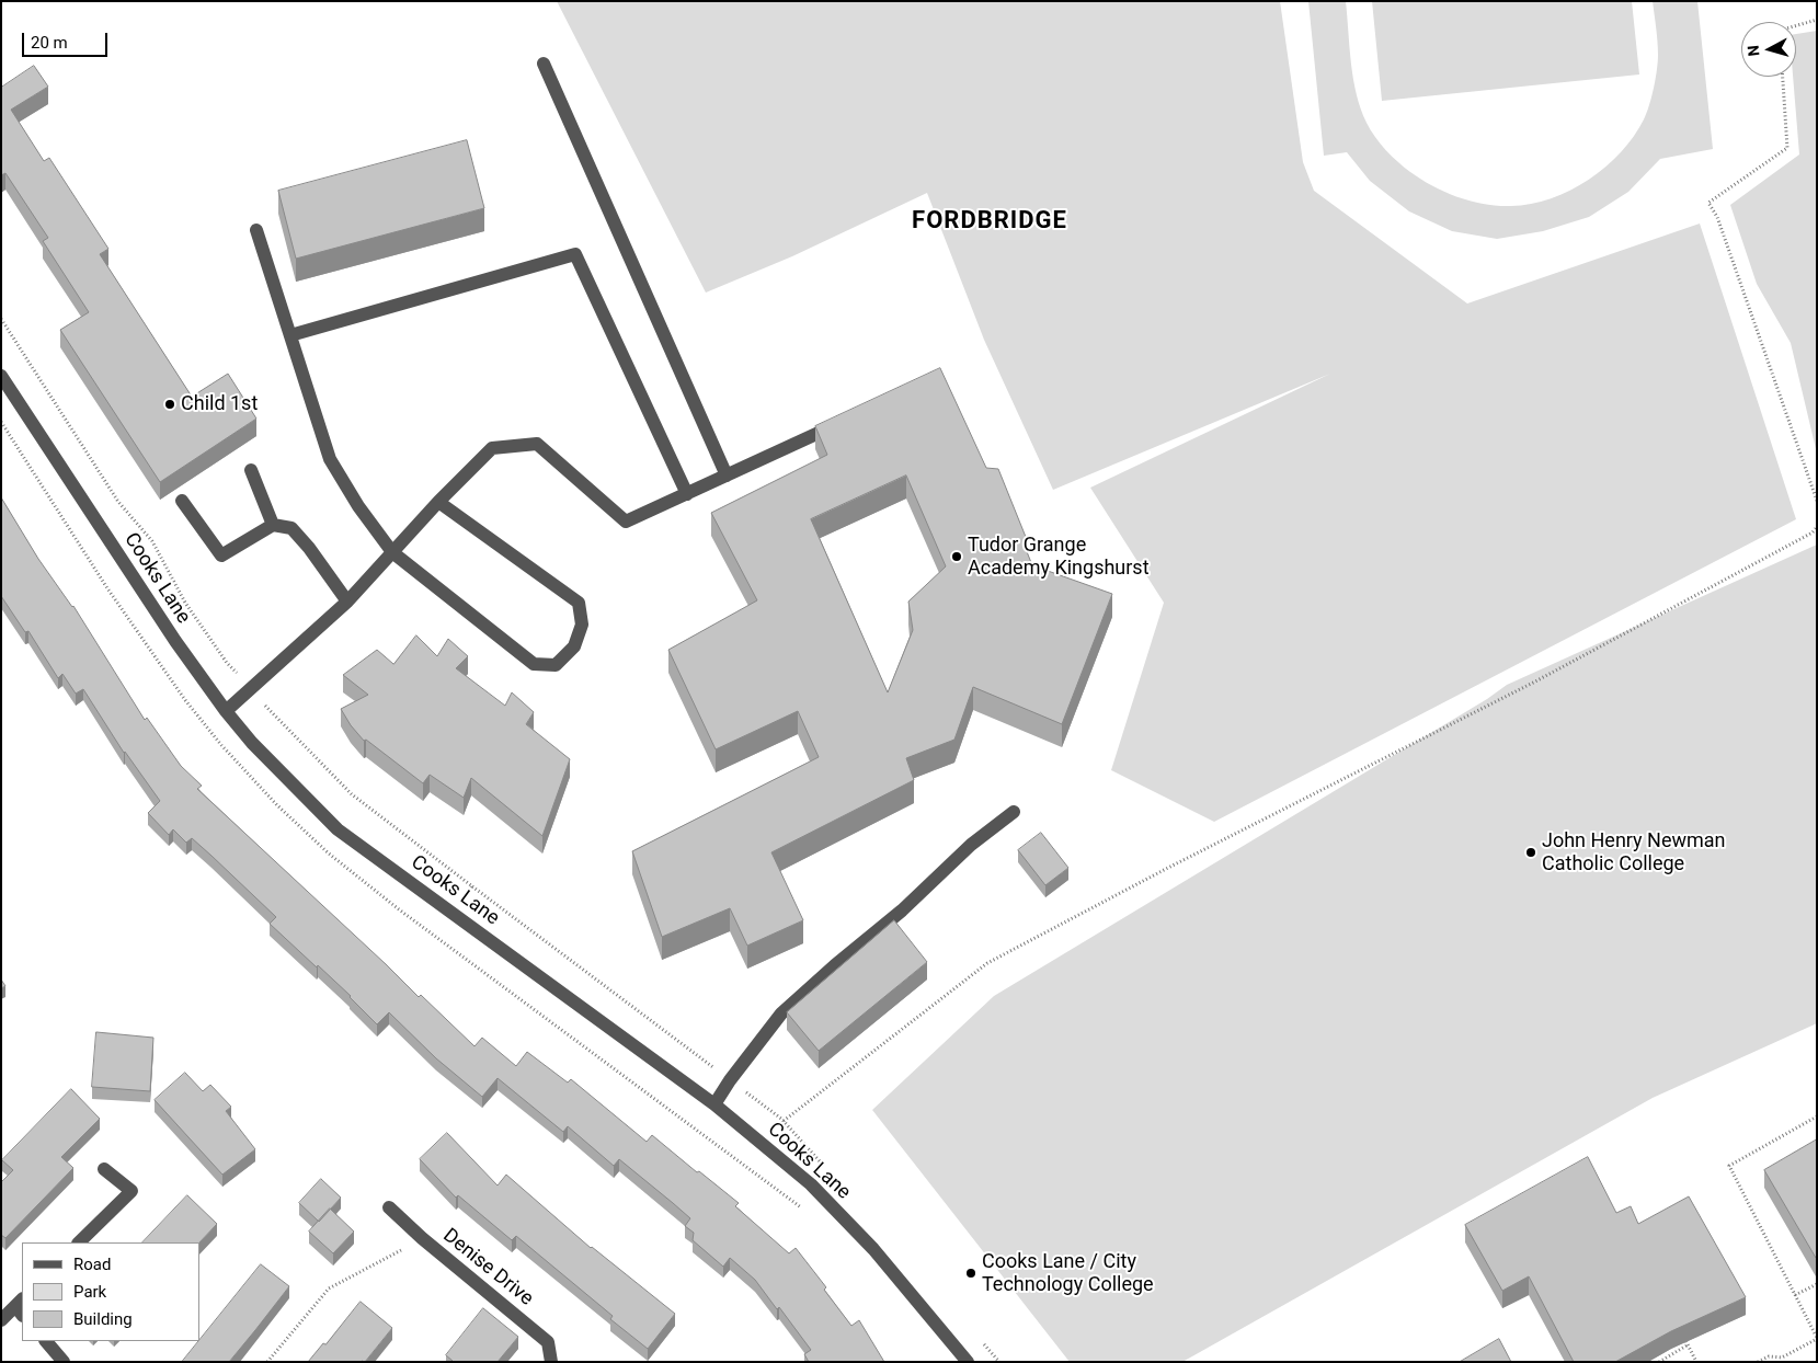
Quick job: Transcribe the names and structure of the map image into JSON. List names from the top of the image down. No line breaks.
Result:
{"streets":{"street":["Cooks Lane","Denise Drive"]},"districts":["FORDBRIDGE"],"places":["Child 1st","Tudor Grange Academy Kingshurst","John Henry Newman Catholic College","Cooks Lane / City Technology College"],"legend":["Road","Park","Building"],"scale_bar":"20 m","north":"left"}
